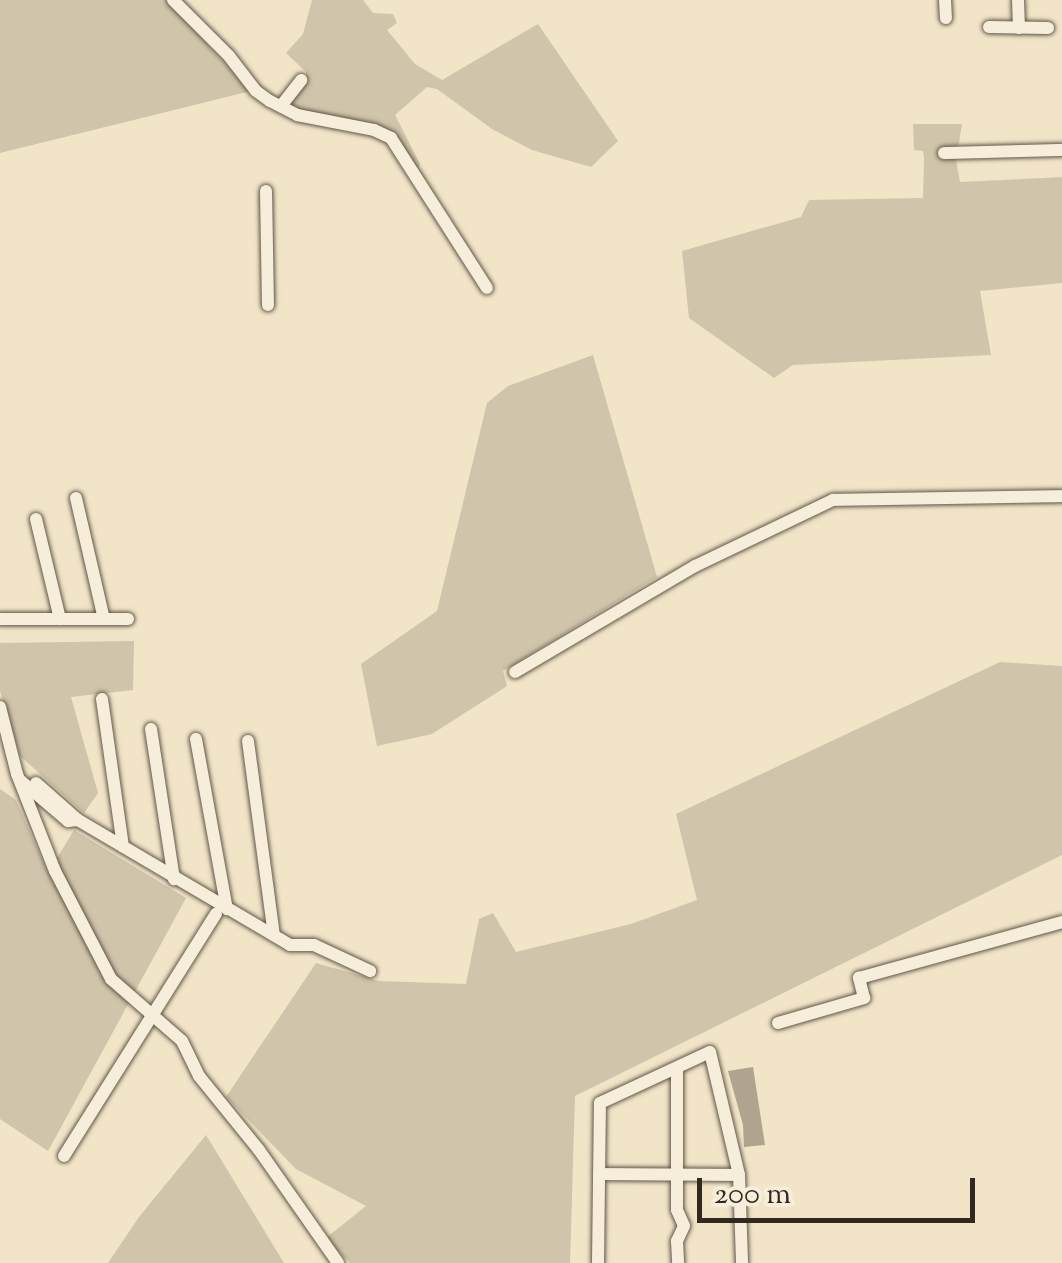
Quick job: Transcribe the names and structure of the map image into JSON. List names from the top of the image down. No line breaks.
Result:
{"scale_bar":"200 m"}
